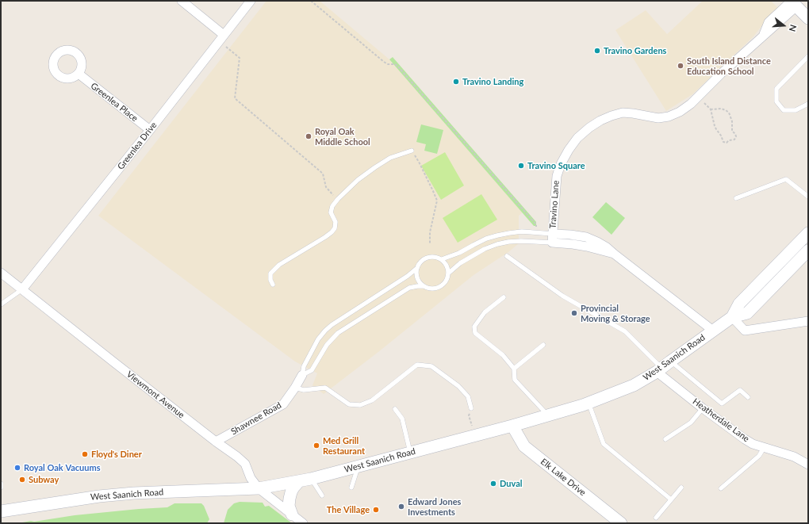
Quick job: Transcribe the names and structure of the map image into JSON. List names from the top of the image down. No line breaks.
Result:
{"streets":{"main road":["West Saanich Road","Elk Lake Drive"],"street":["Greenlea Place","Greenlea Drive","Travino Lane","Viewmont Avenue","Shawnee Road","Heatherdale Lane"]},"crossings":[["Greenlea Place","Greenlea Drive"],["Greenlea Drive","Viewmont Avenue"],["West Saanich Road","Viewmont Avenue"],["West Saanich Road","Heatherdale Lane"],["West Saanich Road","Elk Lake Drive"],["Viewmont Avenue","Shawnee Road"]],"places":["Travino Gardens","South Island Distance Education School","Travino Landing","Royal Oak Middle School","Travino Square","Provincial Moving & Storage","Med Grill Restaurant","Floyd's Diner","Royal Oak Vacuums","Subway","Duval","Edward Jones Investments","The Village"],"north":"right"}
